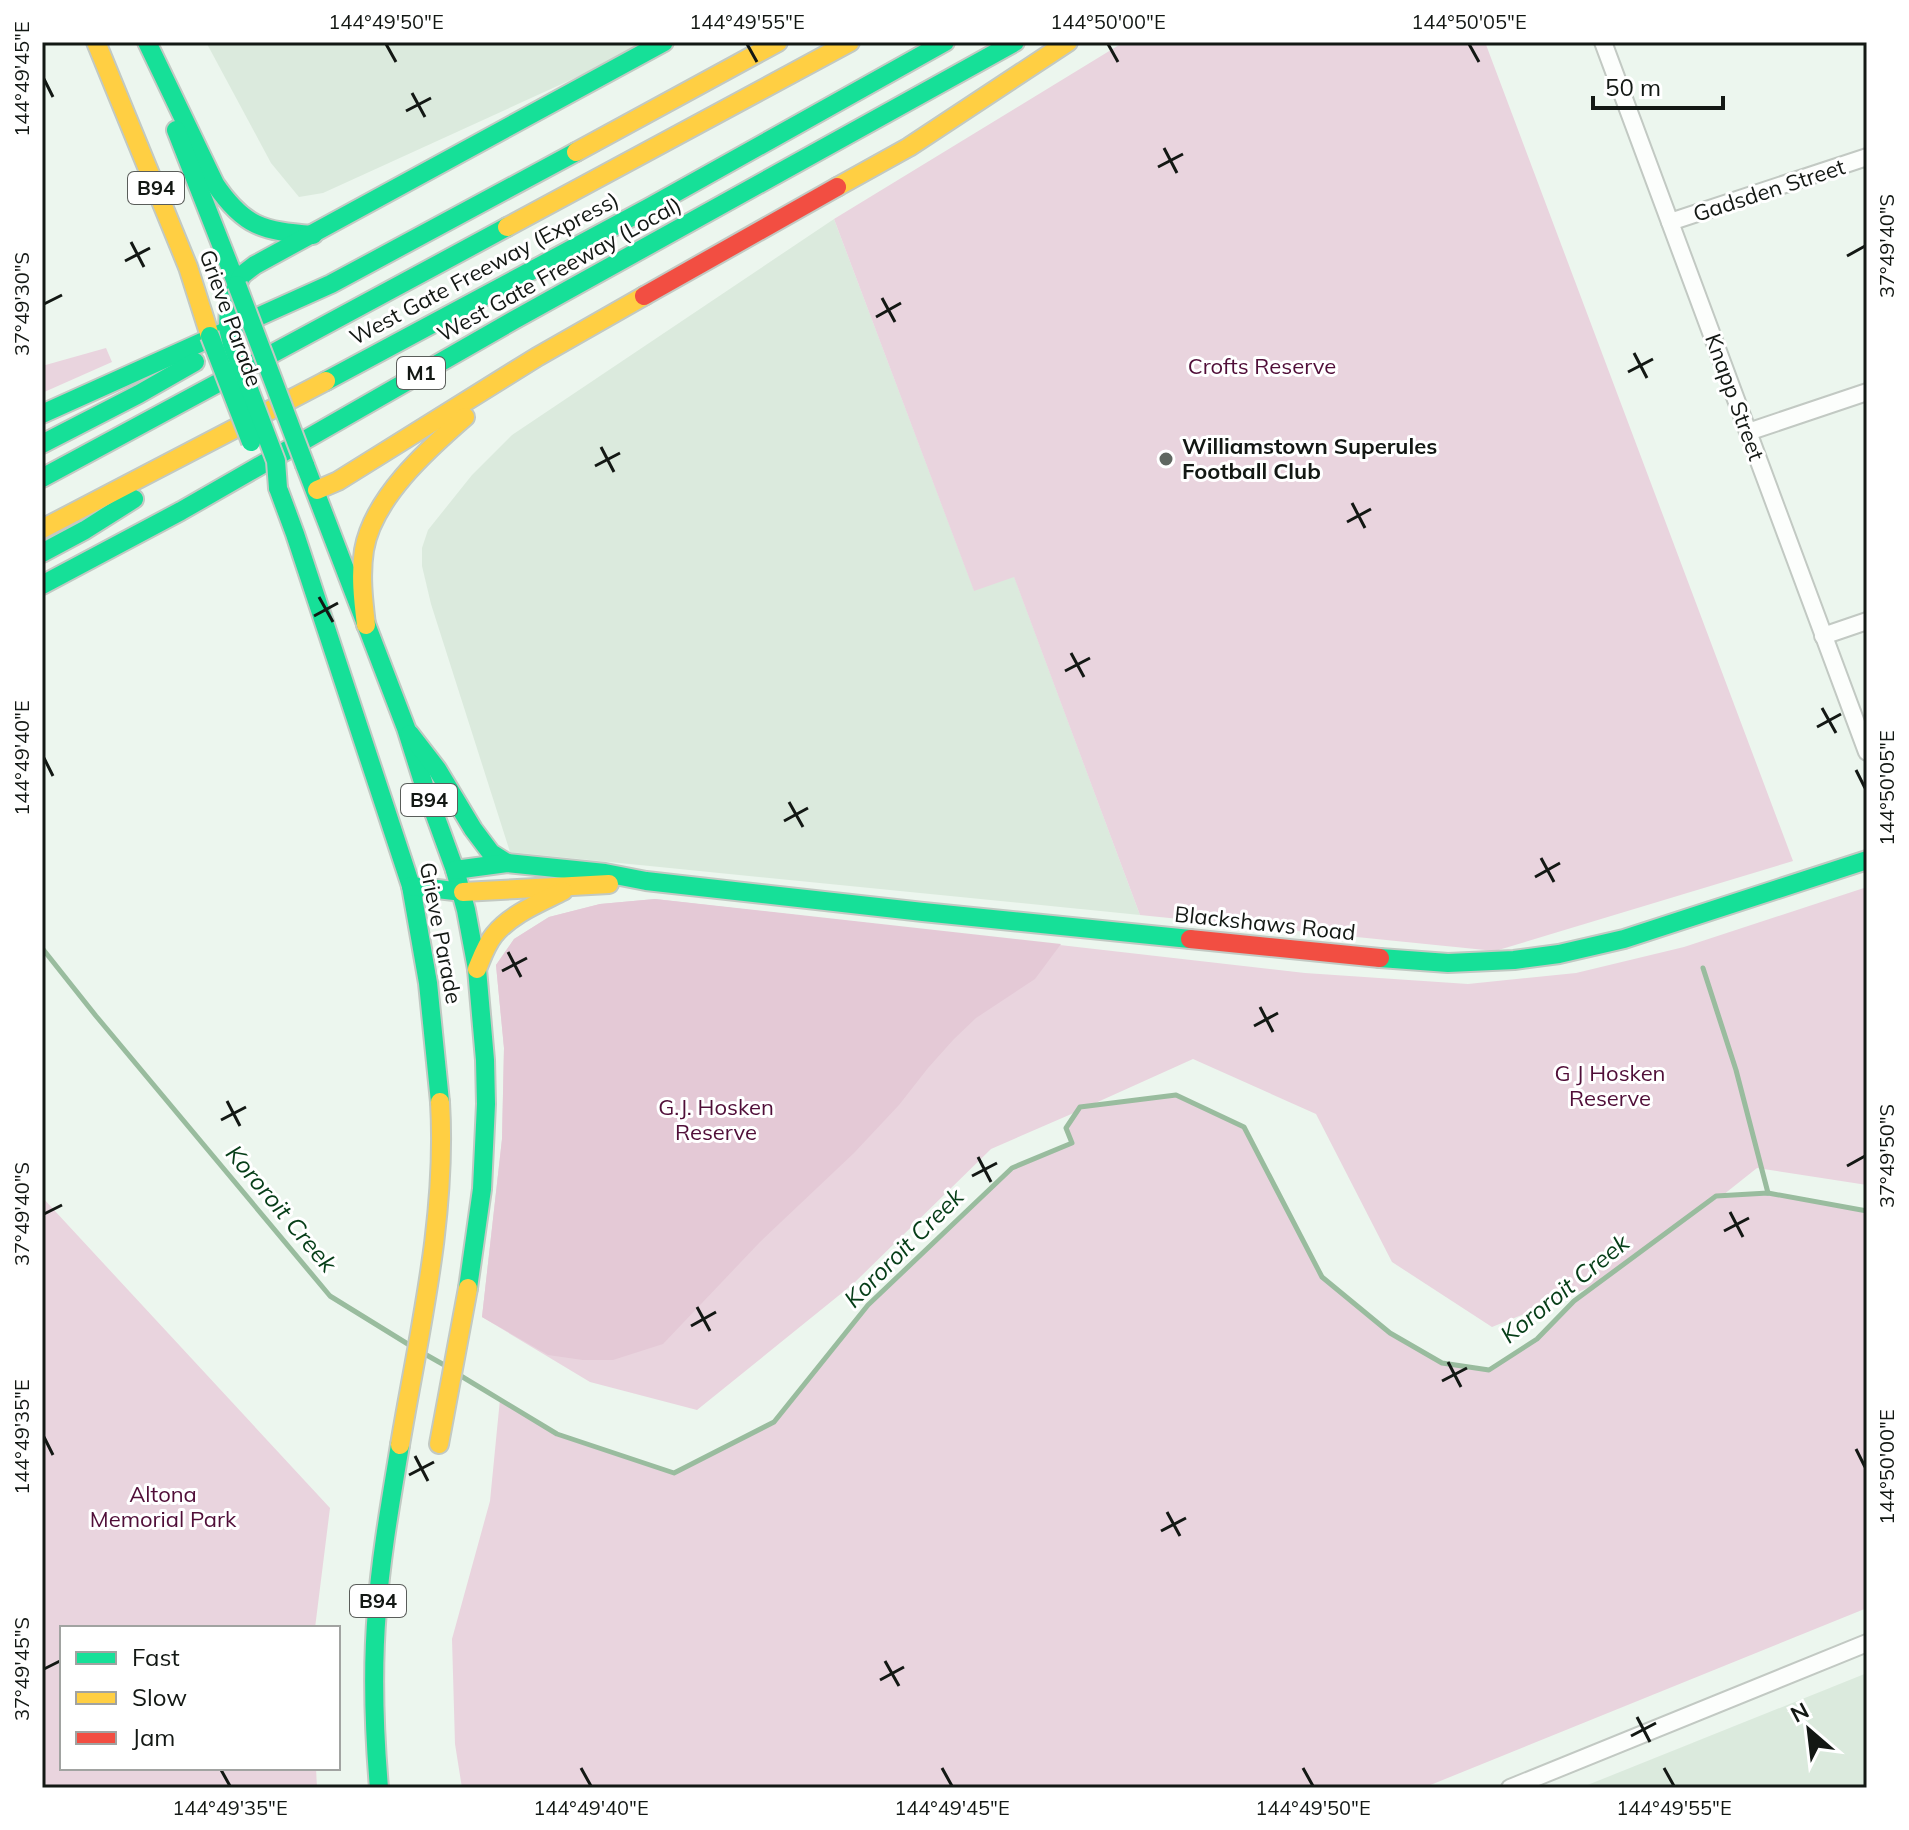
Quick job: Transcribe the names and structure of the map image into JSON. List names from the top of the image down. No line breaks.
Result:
{"streets":{"main road":["B94","West Gate Freeway (Express)","West Gate Freeway (Local)","Grieve Parade","M1","Blackshaws Road"],"street":["Gadsden Street","Knapp Street"]},"crossings":[["Gadsden Street","Knapp Street"],["Grieve Parade","Blackshaws Road"]],"water":["Kororoit Creek"],"parks":["Crofts Reserve","G J Hosken Reserve","G.J. Hosken Reserve","Altona Memorial Park"],"places":["Williamstown Superules Football Club"],"legend":["Fast","Slow","Jam"],"scale_bar":"50 m","north":"top left","coordinates":["144°49'50\"E","144°49'55\"E","144°50'00\"E","144°50'05\"E","144°49'45\"E","37°49'40\"S","37°49'30\"S","144°49'40\"E","37°49'50\"S","144°49'35\"E","37°49'45\"S"]}
